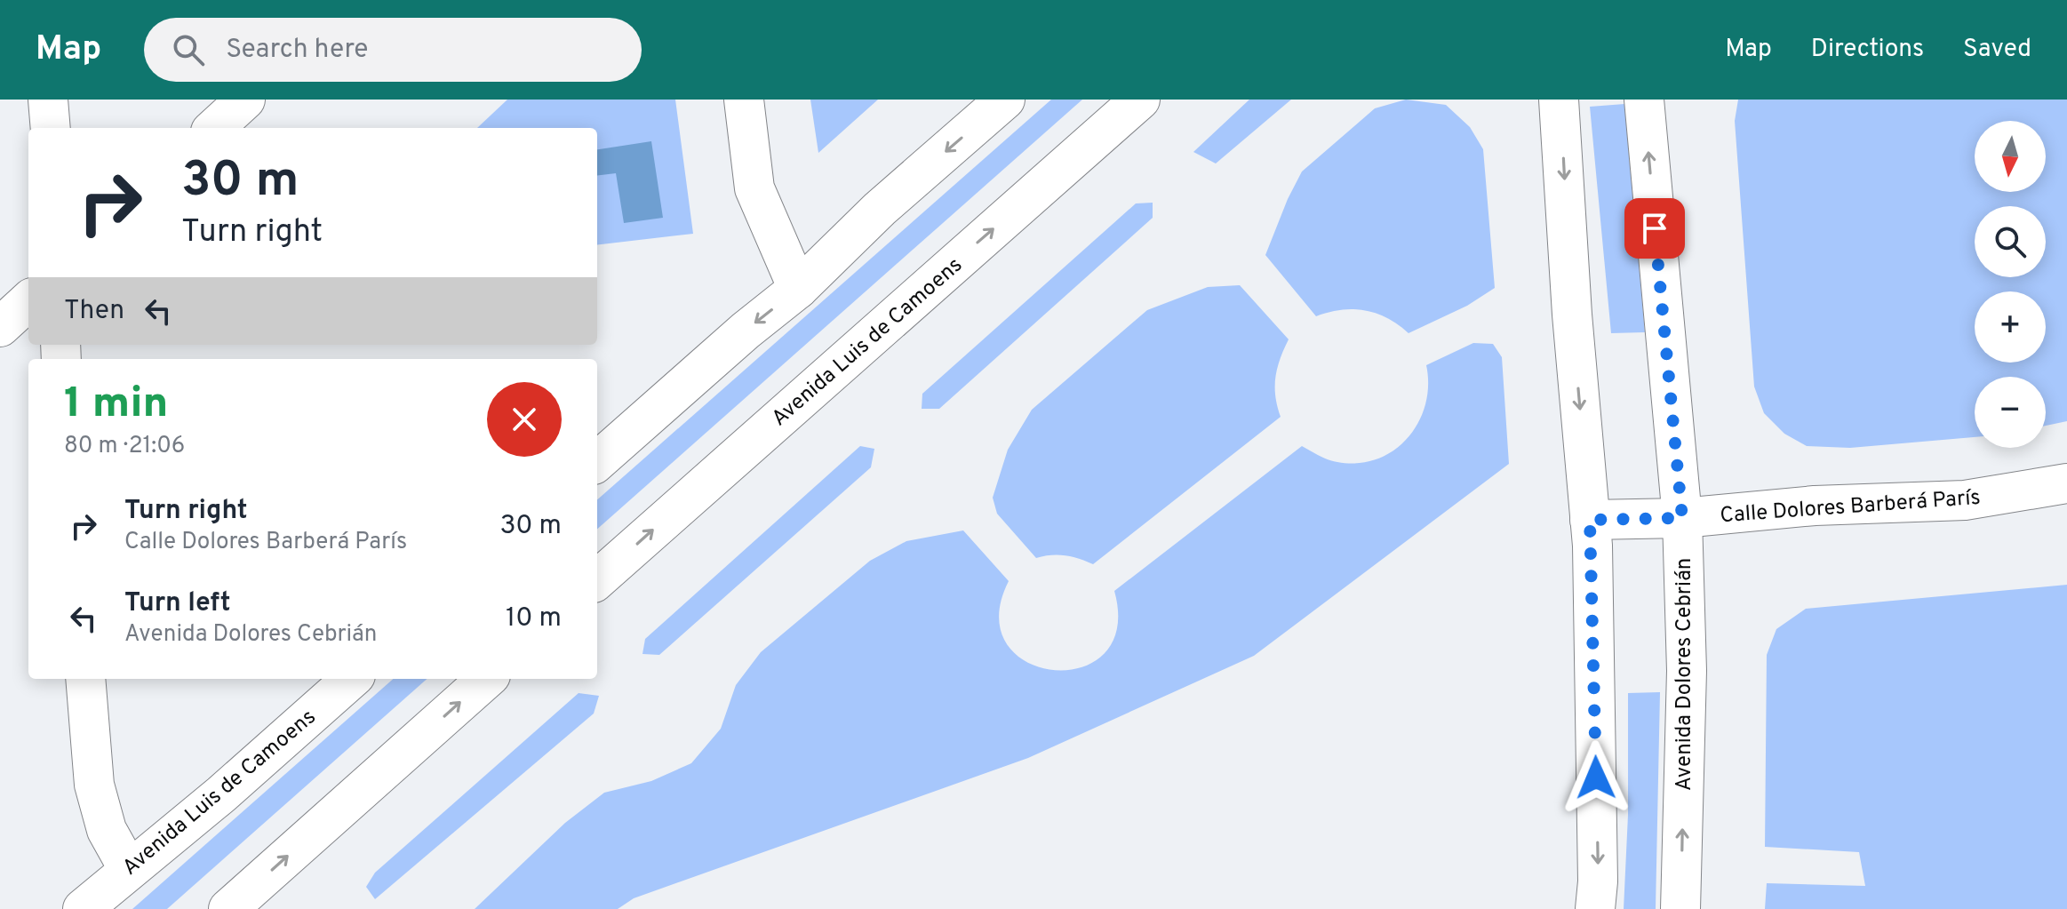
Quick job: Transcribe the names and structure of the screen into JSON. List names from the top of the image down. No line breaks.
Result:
{"streets":{"street":["Avenida Luis de Camoens","Calle Dolores Barberá París","Avenida Dolores Cebrián"]},"crossings":[["Calle Dolores Barberá París","Avenida Dolores Cebrián"]],"north":"bottom","page":{"header":"Map","search":"Search here","nav":["Map","Directions","Saved"],"map_buttons":["+","−"],"turn":["30 m","Turn right"],"then":"Then","heading":["1 min","80 m · 21:06"],"list":[{"name":"Turn right","note":"Calle Dolores Barberá París","value":"30 m"},{"name":"Turn left","note":"Avenida Dolores Cebrián","value":"10 m"}]}}
